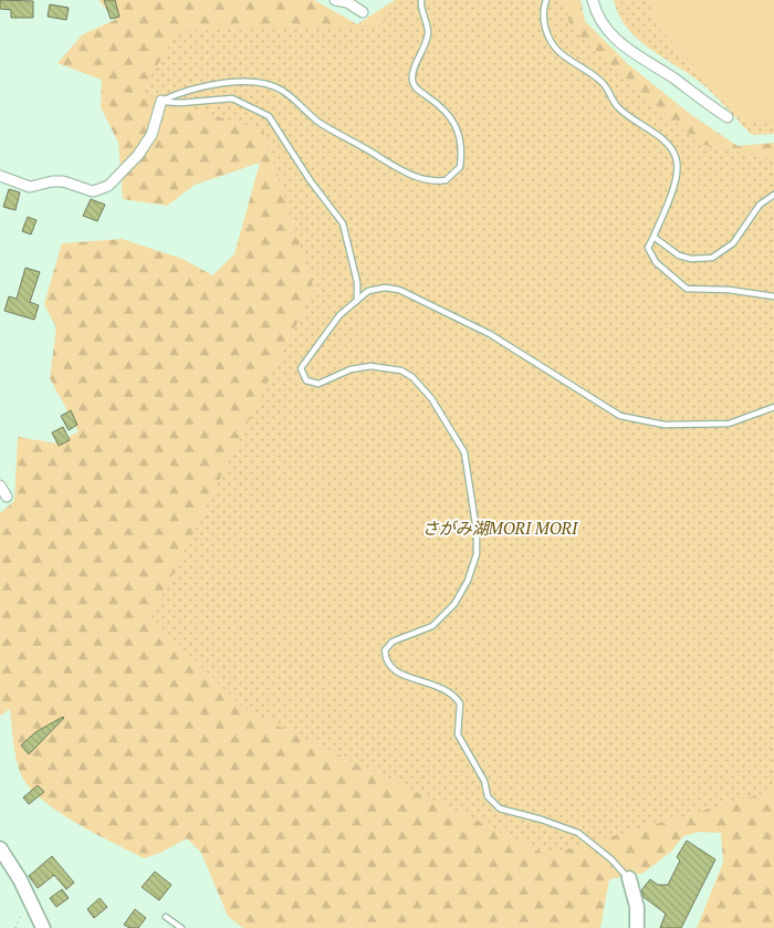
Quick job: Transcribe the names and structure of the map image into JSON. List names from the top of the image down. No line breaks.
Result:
{"parks":["さがみ湖MORI MORI"]}
